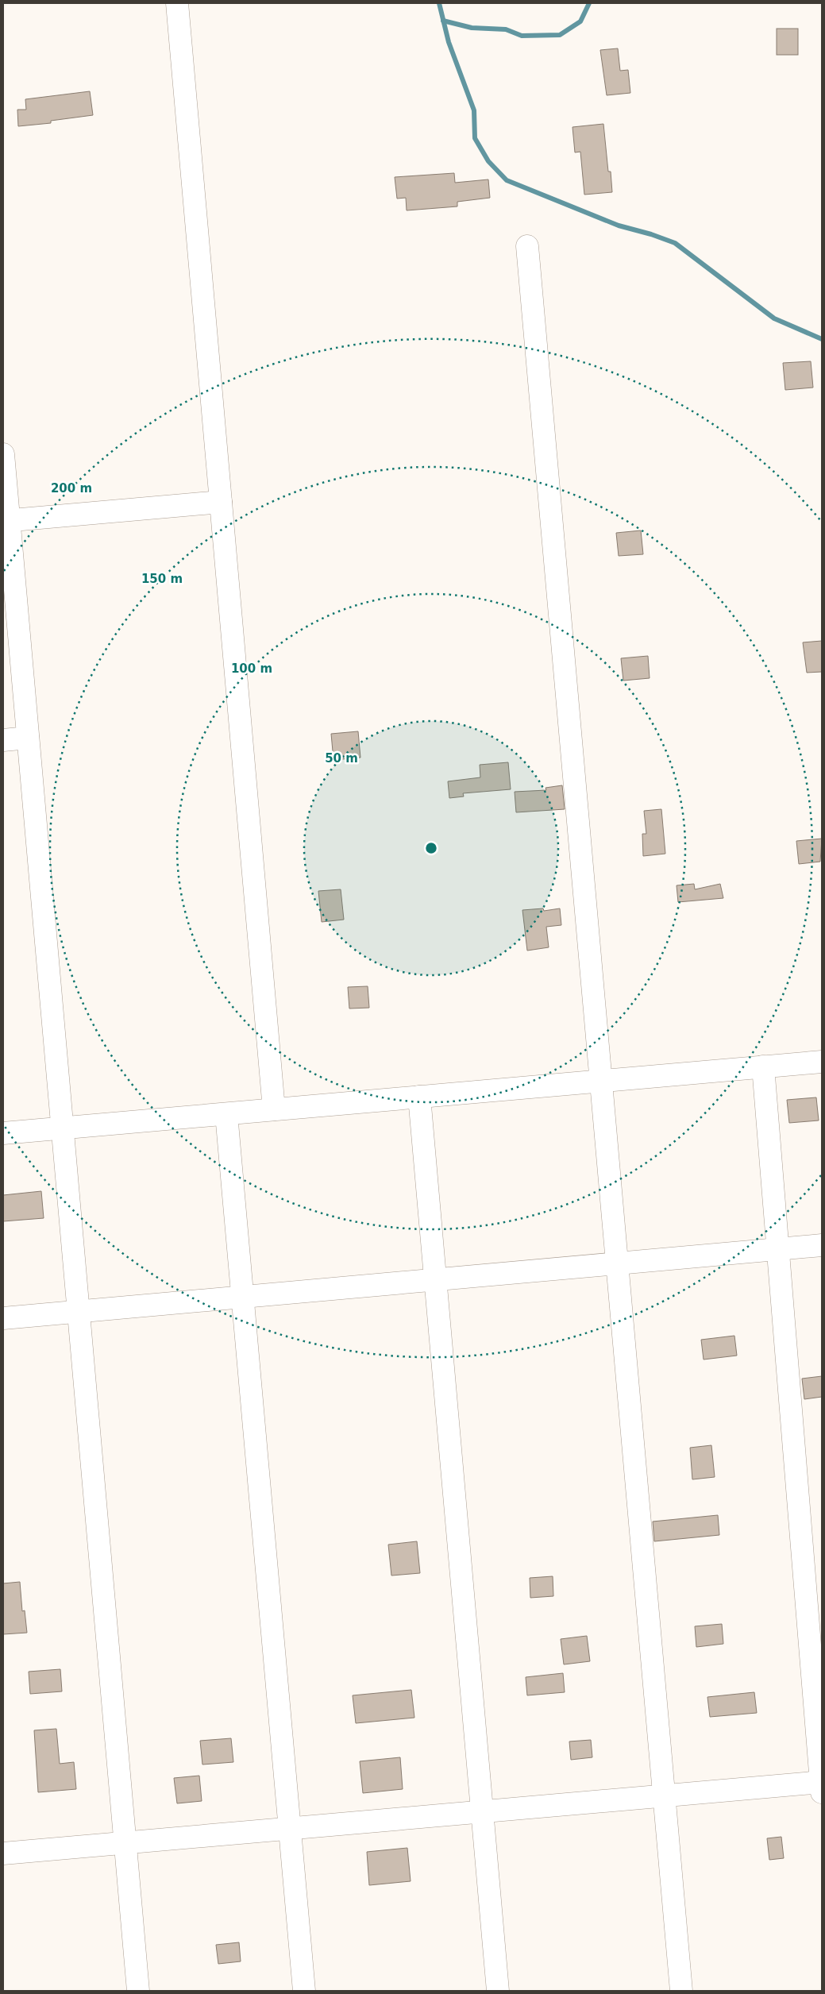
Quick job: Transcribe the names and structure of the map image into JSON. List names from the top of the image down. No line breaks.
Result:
{"rings":["200 m","150 m","100 m","50 m"]}
